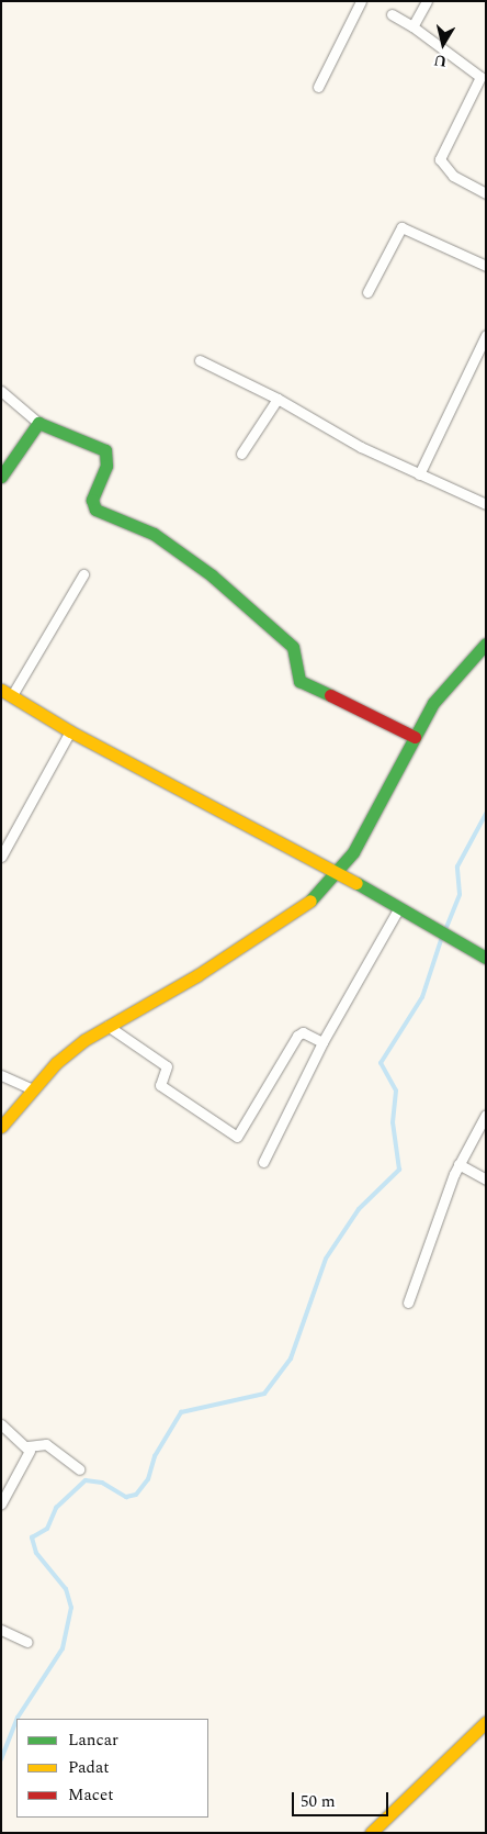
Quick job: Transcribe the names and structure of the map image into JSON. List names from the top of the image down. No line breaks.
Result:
{"legend":["Lancar","Padat","Macet"],"scale_bar":"50 m","north":"bottom"}
